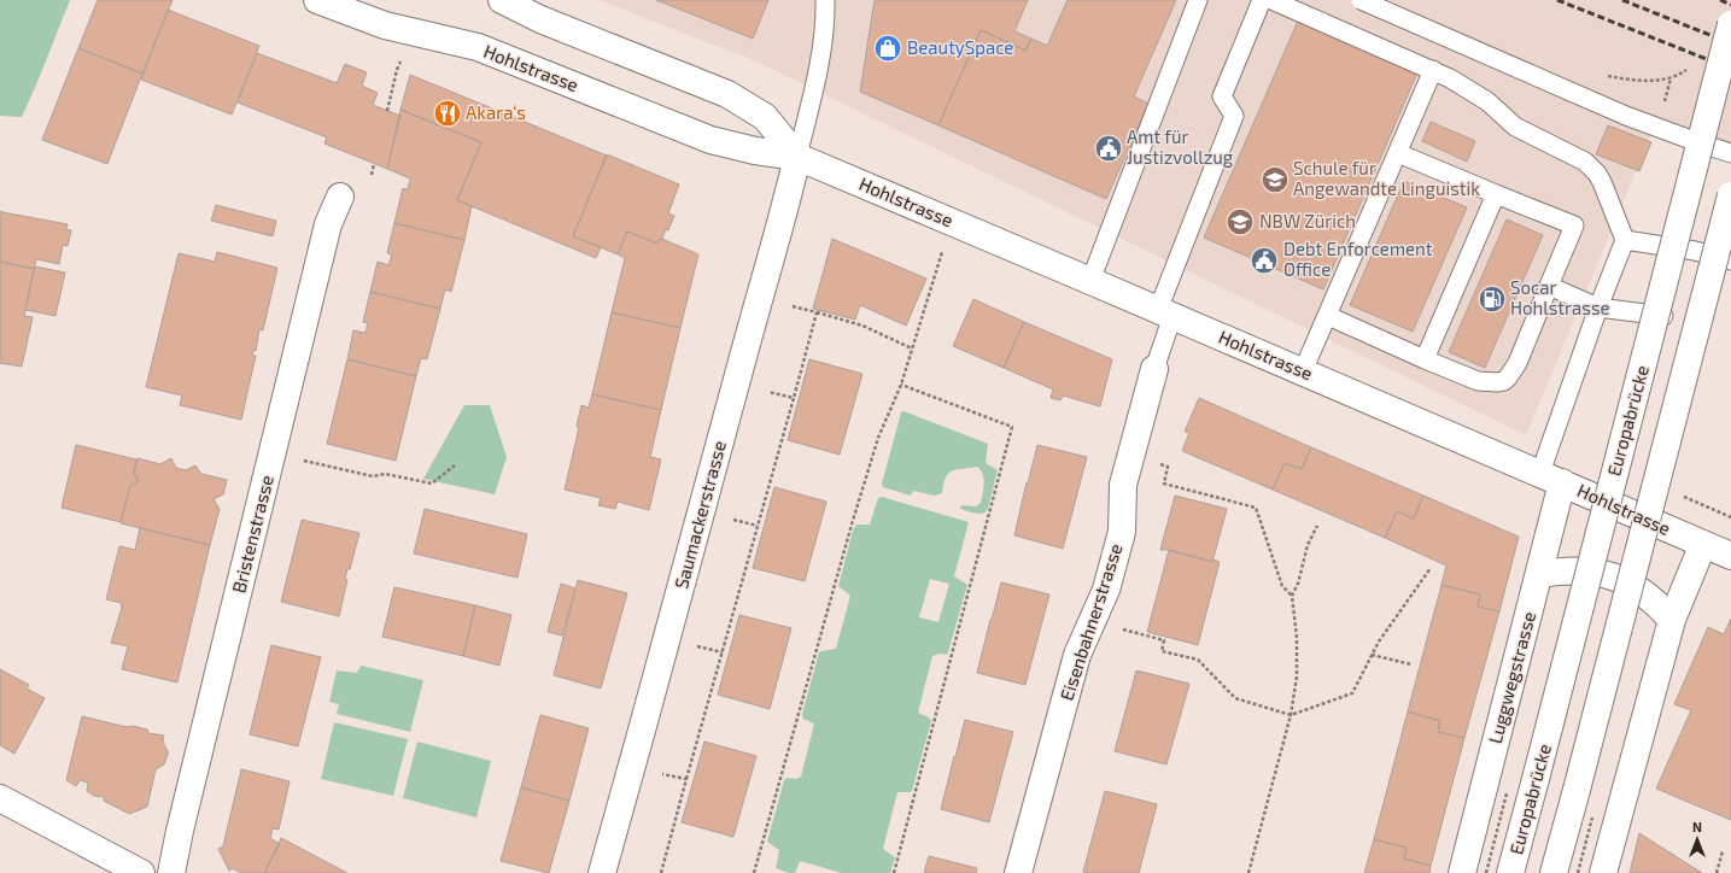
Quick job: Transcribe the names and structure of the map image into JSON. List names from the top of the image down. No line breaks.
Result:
{"streets":{"street":["Hohlstrasse","Europabrücke","Saumackerstrasse","Bristenstrasse","Eisenbahnerstrasse","Luggwegstrasse"]},"crossings":[["Hohlstrasse","Saumackerstrasse"],["Hohlstrasse","Eisenbahnerstrasse"],["Hohlstrasse","Luggwegstrasse"]],"places":{"shop":["BeautySpace"],"restaurant":["Akara‘s"],"public building":["Amt für Justizvollzug","Debt Enforcement Office"],"school or university":["Schule für Angewandte Linguistik","NBW Zürich"],"fuel station":["Socar Hohlstrasse"]},"north":"top"}
